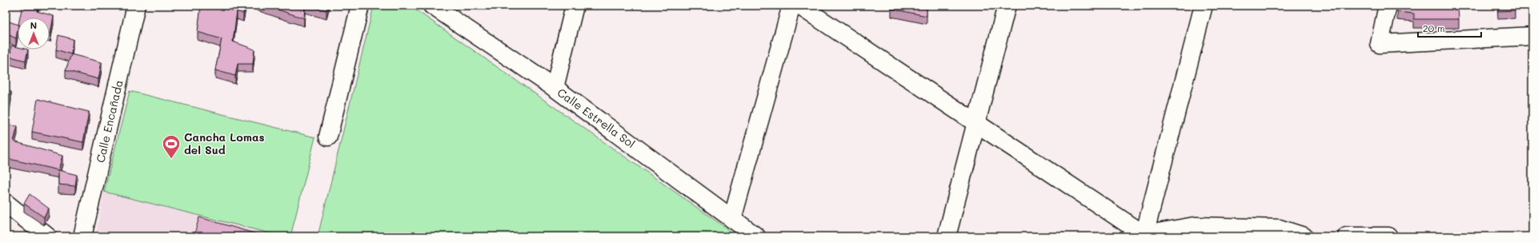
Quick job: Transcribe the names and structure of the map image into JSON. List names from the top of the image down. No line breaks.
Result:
{"streets":{"street":["Calle Estrella Sol","Calle Encañada"]},"places":{"sports":["Cancha Lomas del Sud"]},"scale_bar":"20 m","north":"top"}
